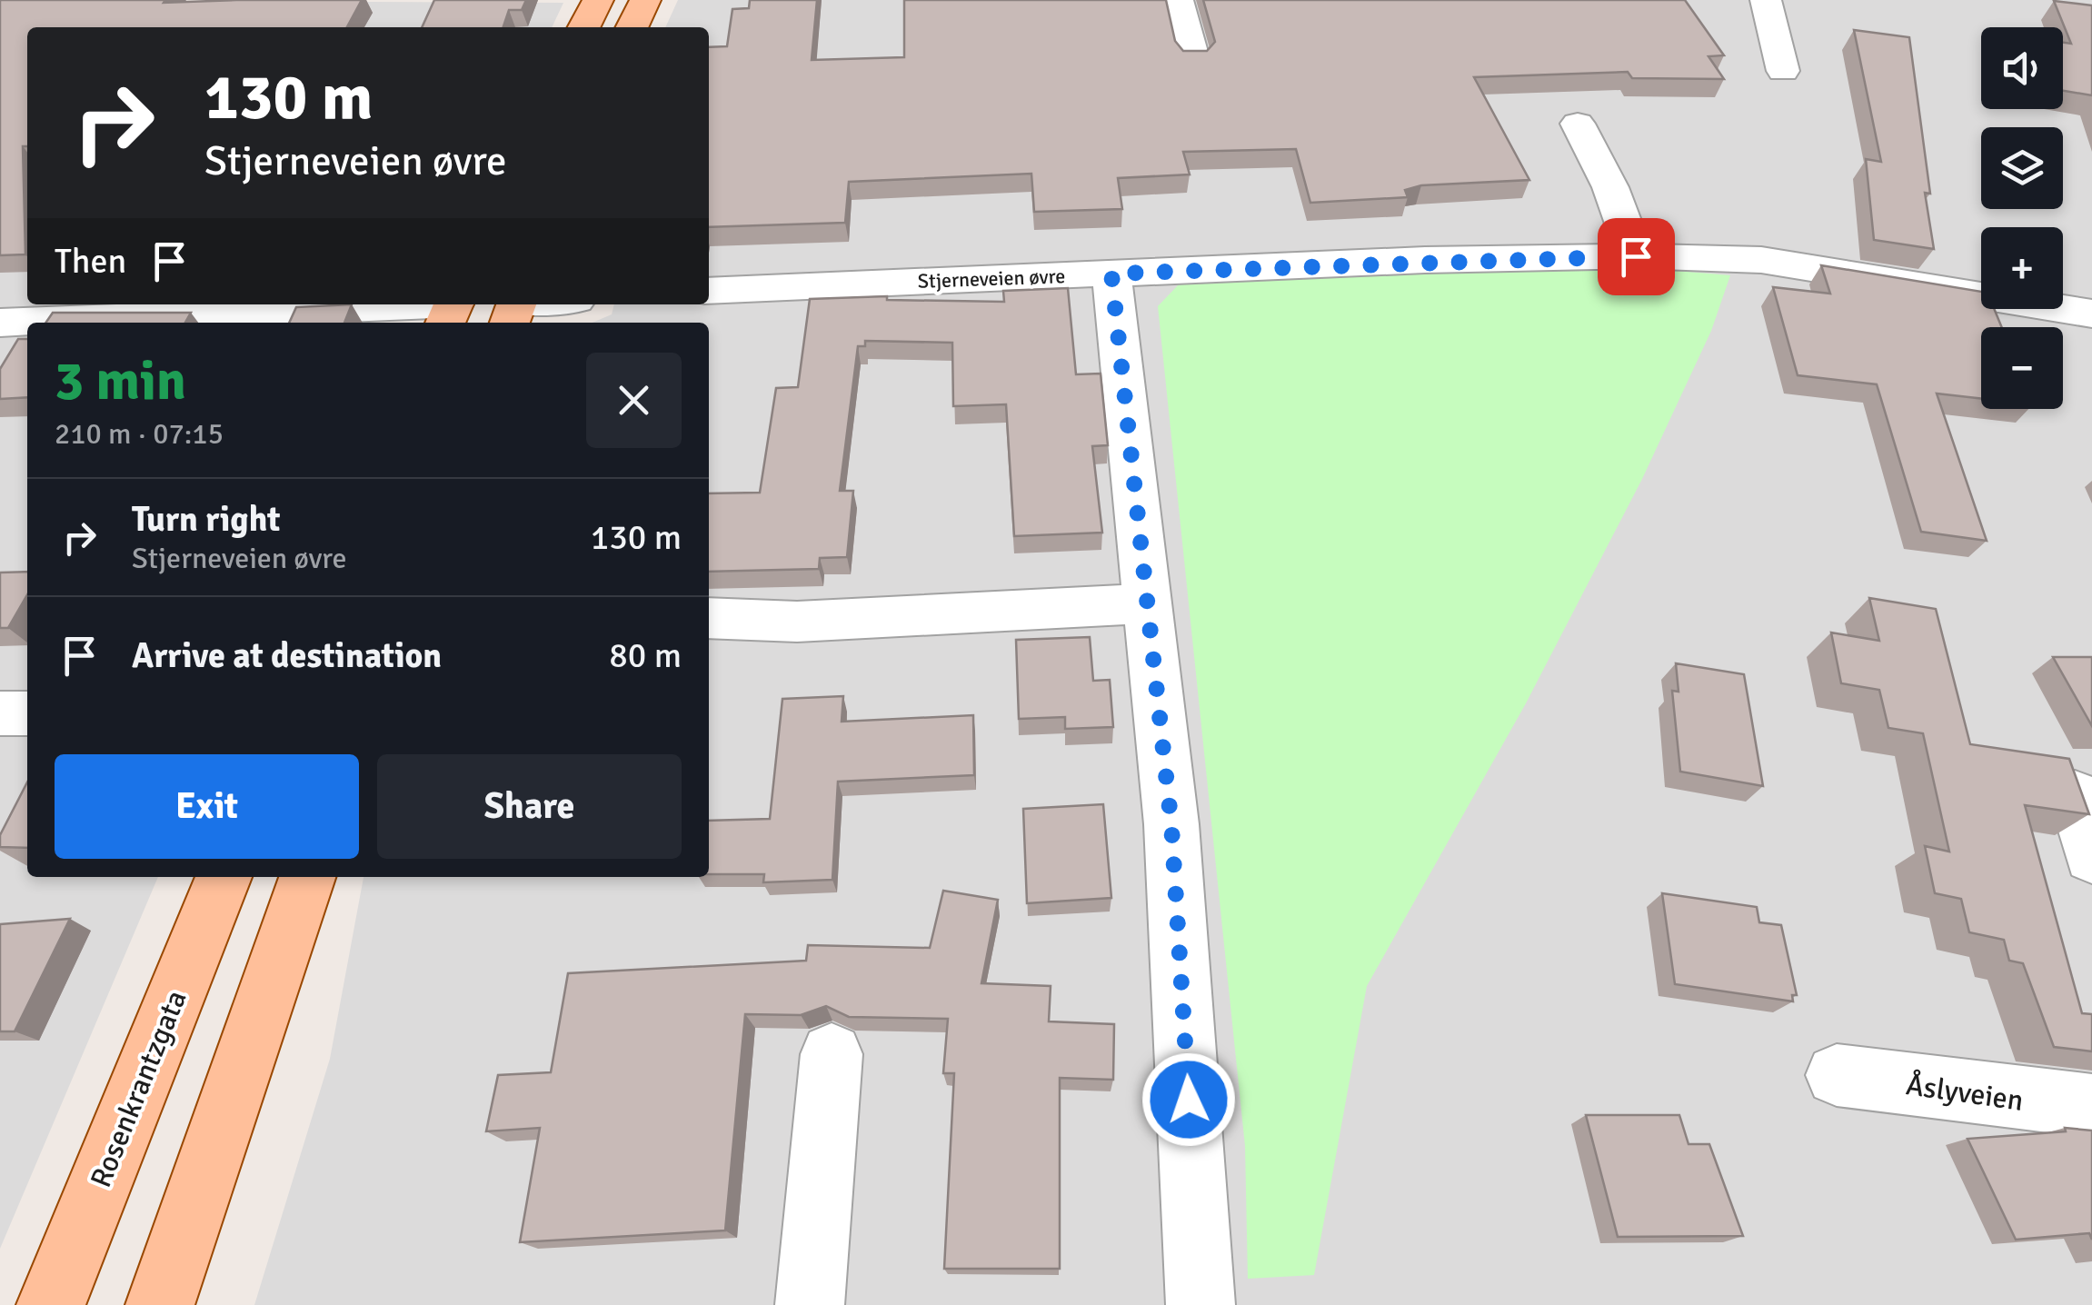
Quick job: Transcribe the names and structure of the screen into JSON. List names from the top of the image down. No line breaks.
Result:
{"streets":{"main road":["Rosenkrantzgata"],"street":["Stjerneveien øvre","Åslyveien"]},"page":{"map_buttons":["+","−"],"turn":["130 m","Stjerneveien øvre"],"then":"Then","heading":["3 min","210 m · 07:15"],"list":[{"name":"Turn right","note":"Stjerneveien øvre","value":"130 m"},{"name":"Arrive at destination","value":"80 m"}],"buttons":["Exit","Share"]}}
